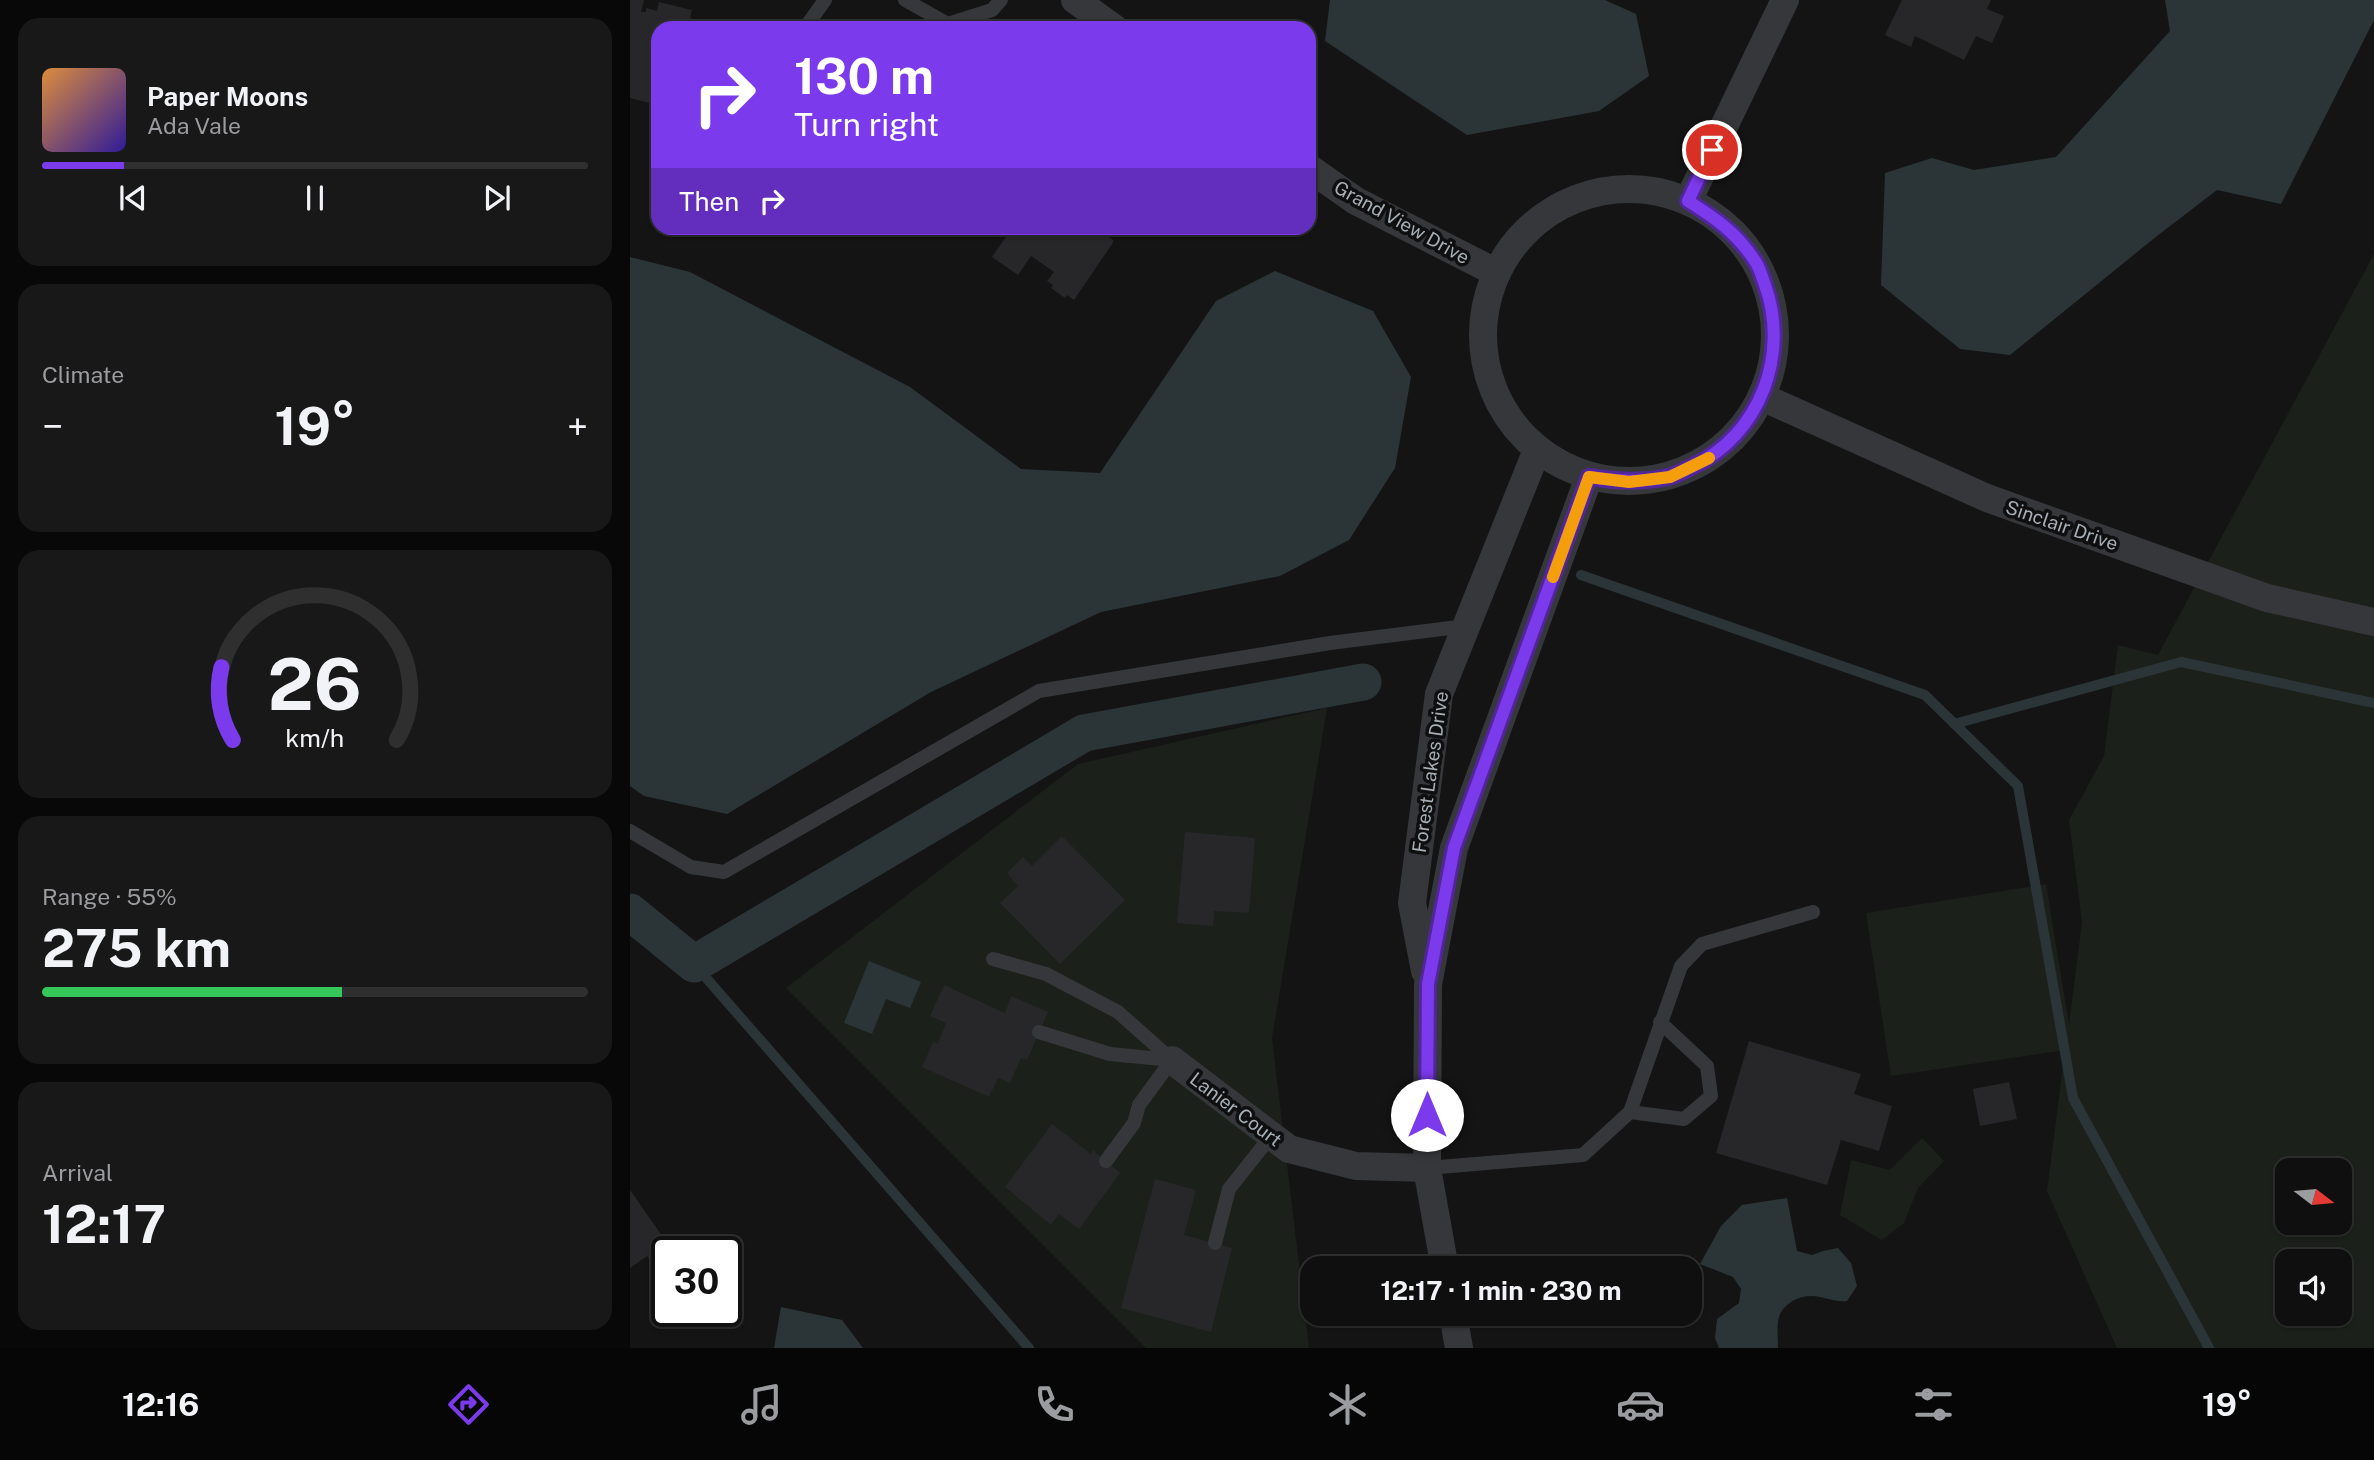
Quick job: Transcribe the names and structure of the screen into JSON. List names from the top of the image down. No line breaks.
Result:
{"streets":{"street":["Grand View Drive","Sinclair Drive","Forest Lakes Drive","Lanier Court"]},"crossings":[["Forest Lakes Drive","Lanier Court"]],"north":"right","page":{"turn":["130 m","Turn right"],"song":["Paper Moons","Ada Vale"],"then":"Then","tile":["Climate",["Range · 55%","275 km"],["Arrival","12:17"]],"heat":["−","19°","+"],"limit":"30","trip":"12:17 · 1 min · 230 m","tabs":["12:16","19°"],"gauge":["26","km/h"]}}
